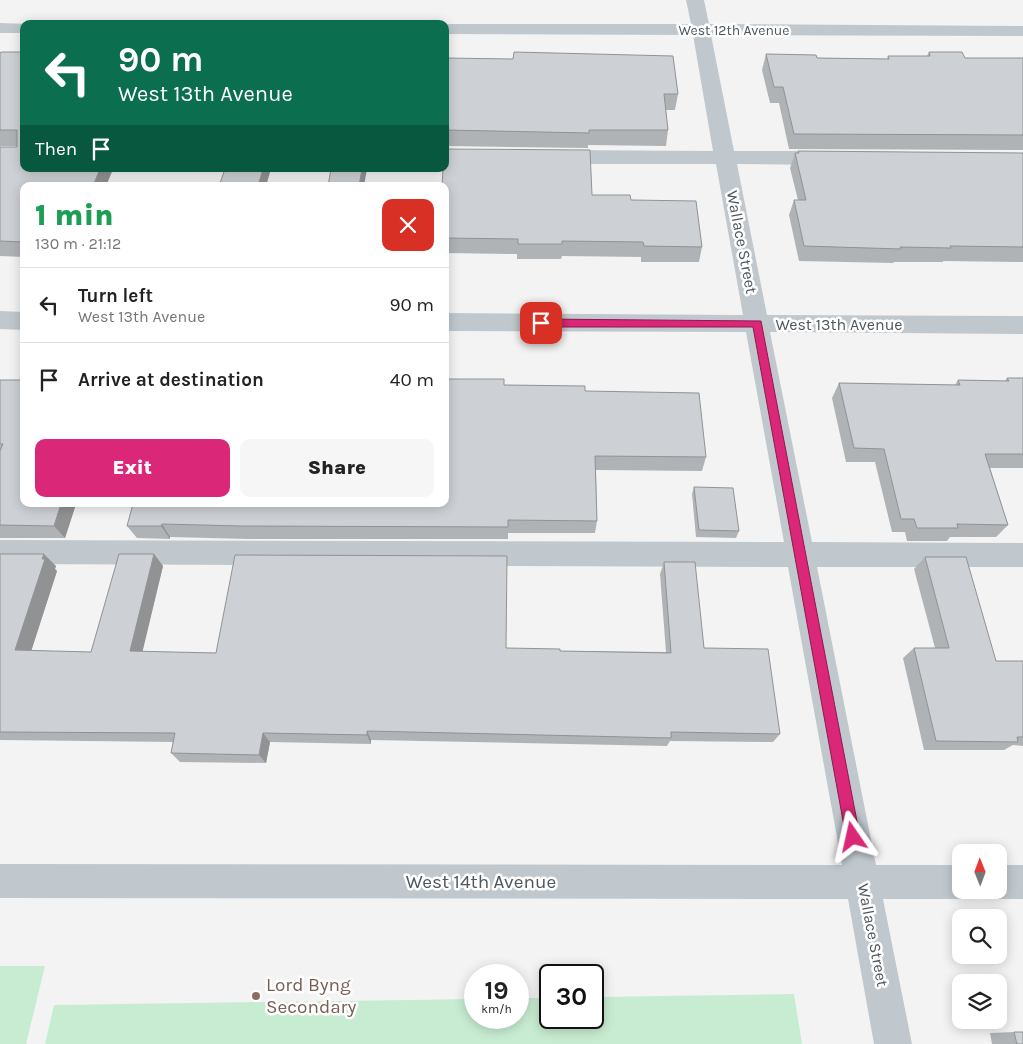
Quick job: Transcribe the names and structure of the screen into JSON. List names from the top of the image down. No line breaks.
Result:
{"streets":{"street":["West 12th Avenue","Wallace Street","West 13th Avenue","West 14th Avenue"]},"crossings":[["West 12th Avenue","Wallace Street"],["Wallace Street","West 13th Avenue"],["Wallace Street","West 14th Avenue"]],"places":["Lord Byng Secondary"],"north":"top","page":{"turn":["90 m","West 13th Avenue"],"then":"Then","heading":["1 min","130 m · 21:12"],"list":[{"name":"Turn left","note":"West 13th Avenue","value":"90 m"},{"name":"Arrive at destination","value":"40 m"}],"buttons":["Exit","Share"],"speed":"19 km/h","limit":"30"}}
